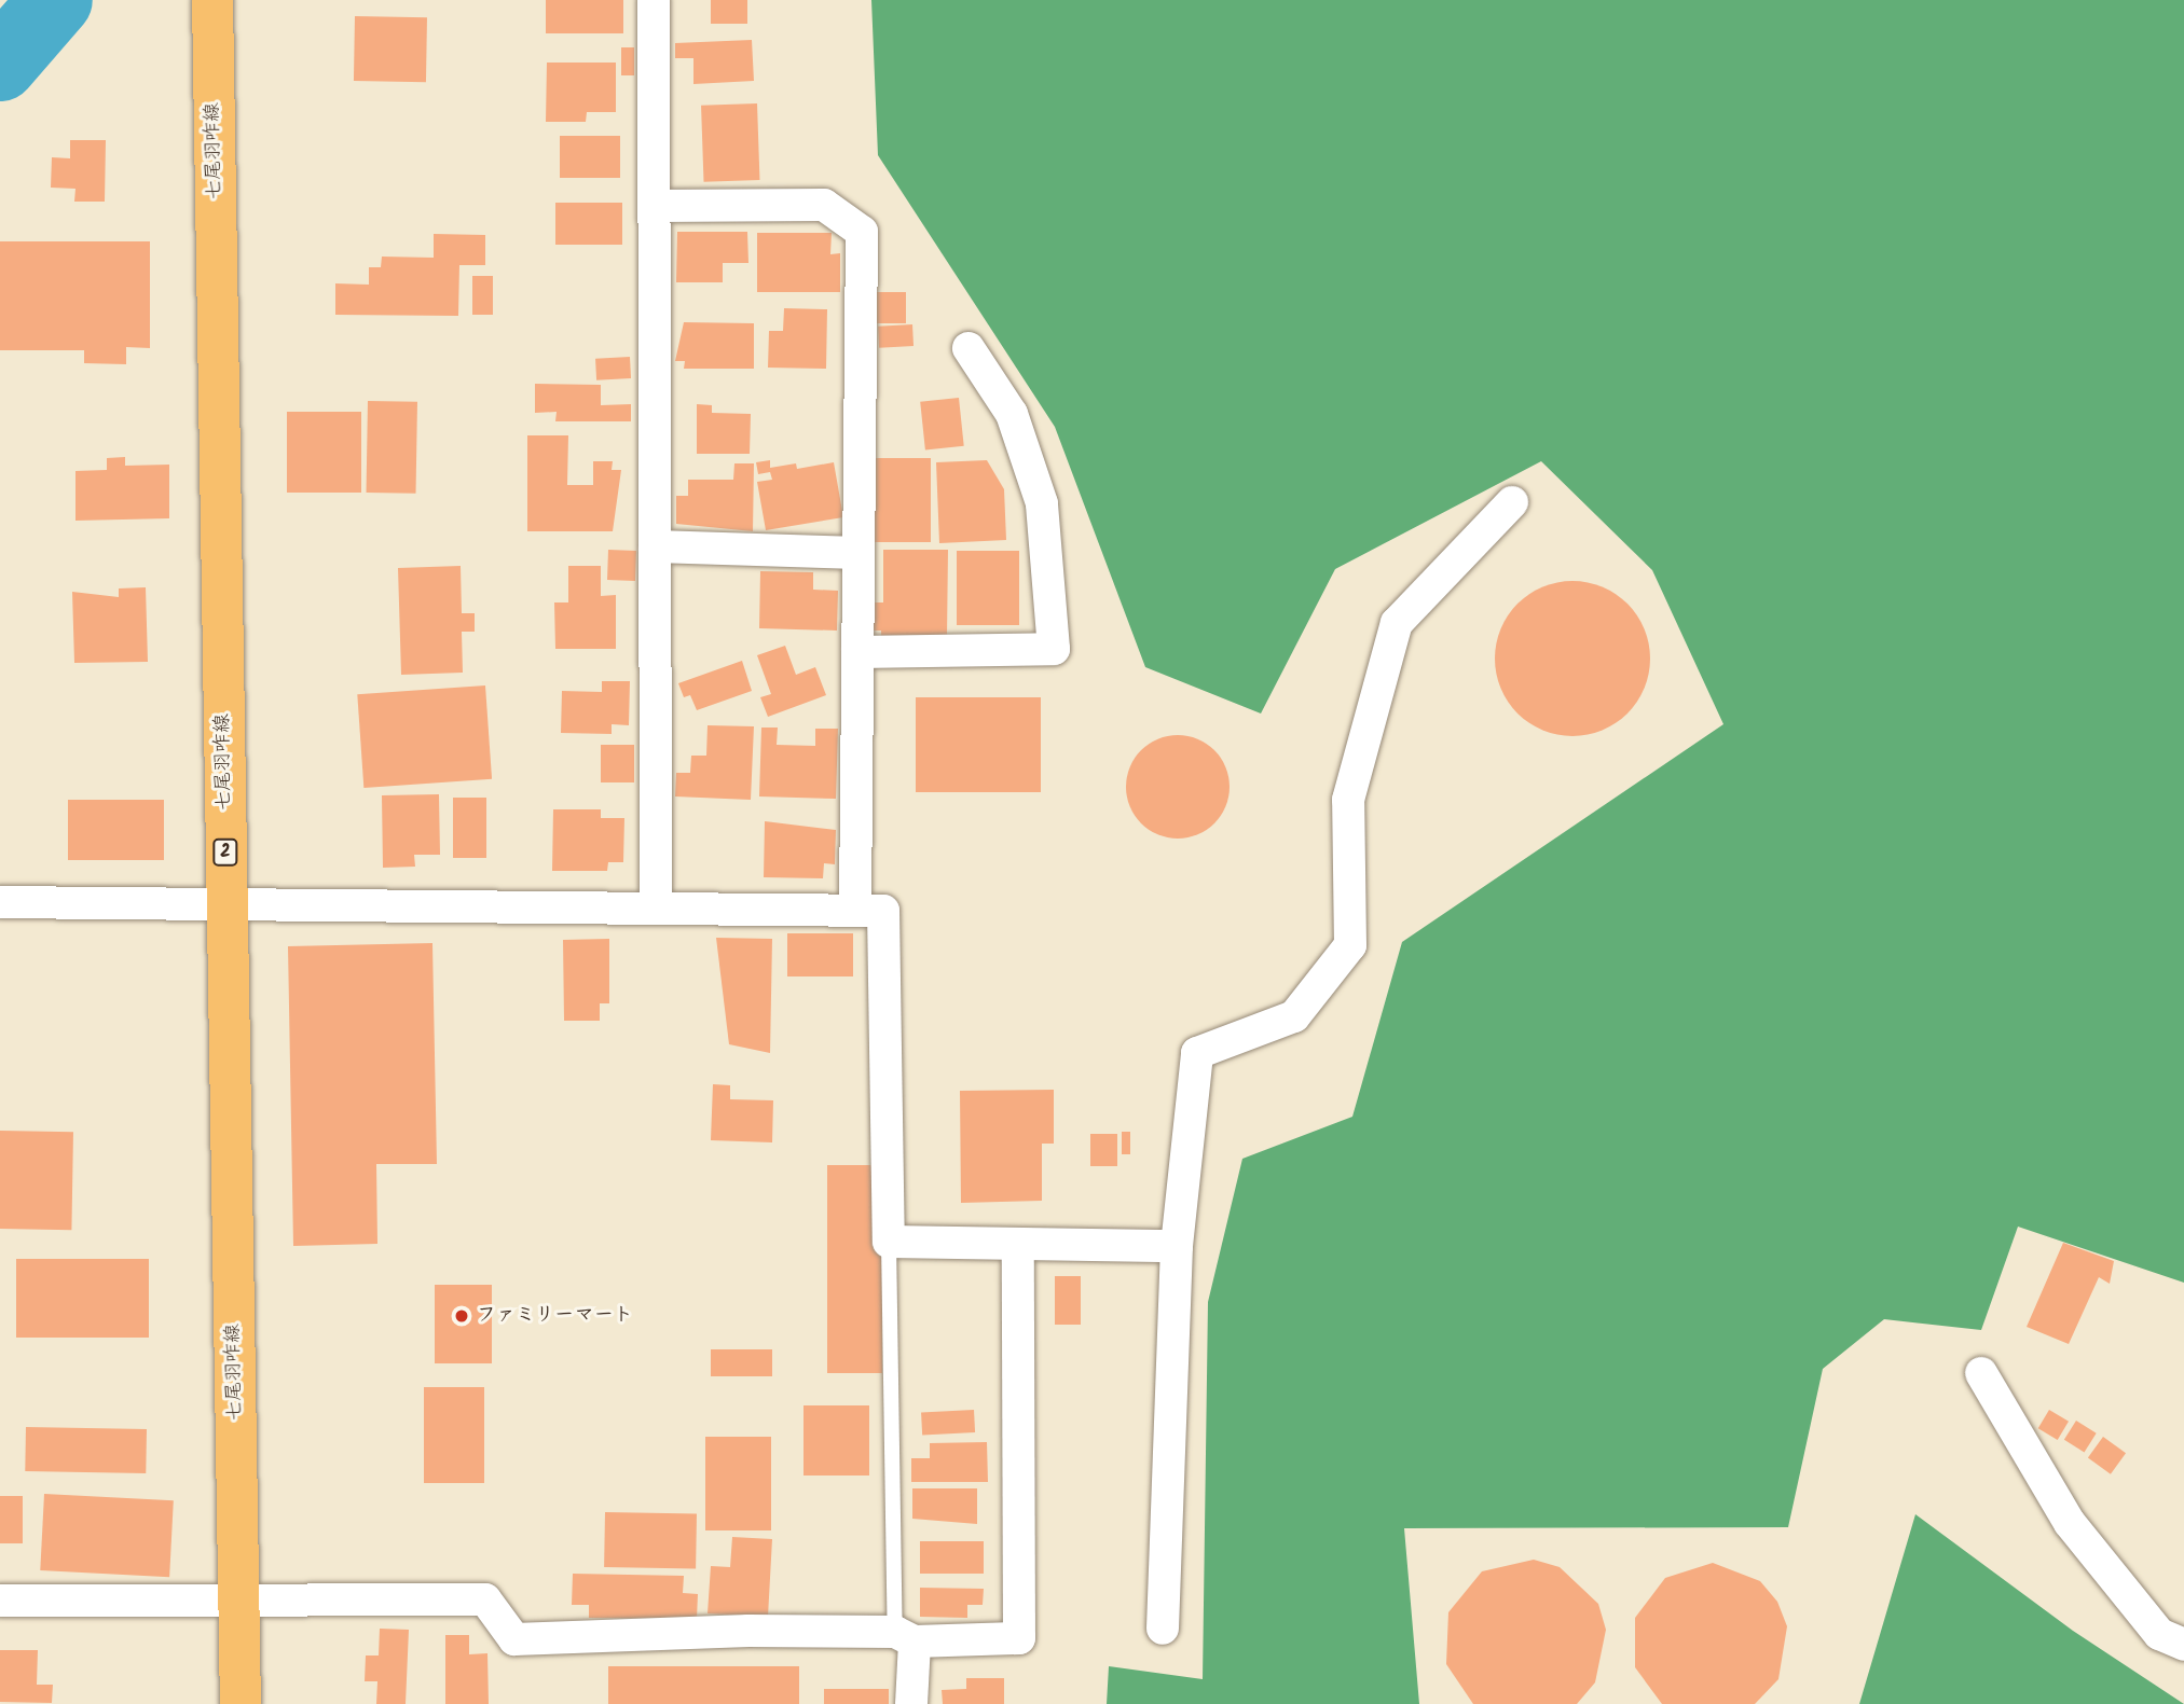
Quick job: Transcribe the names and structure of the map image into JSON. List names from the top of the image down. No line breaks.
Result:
{"streets":{"main road":["七尾羽咋線","2"]},"places":["ファミリーマート"]}
